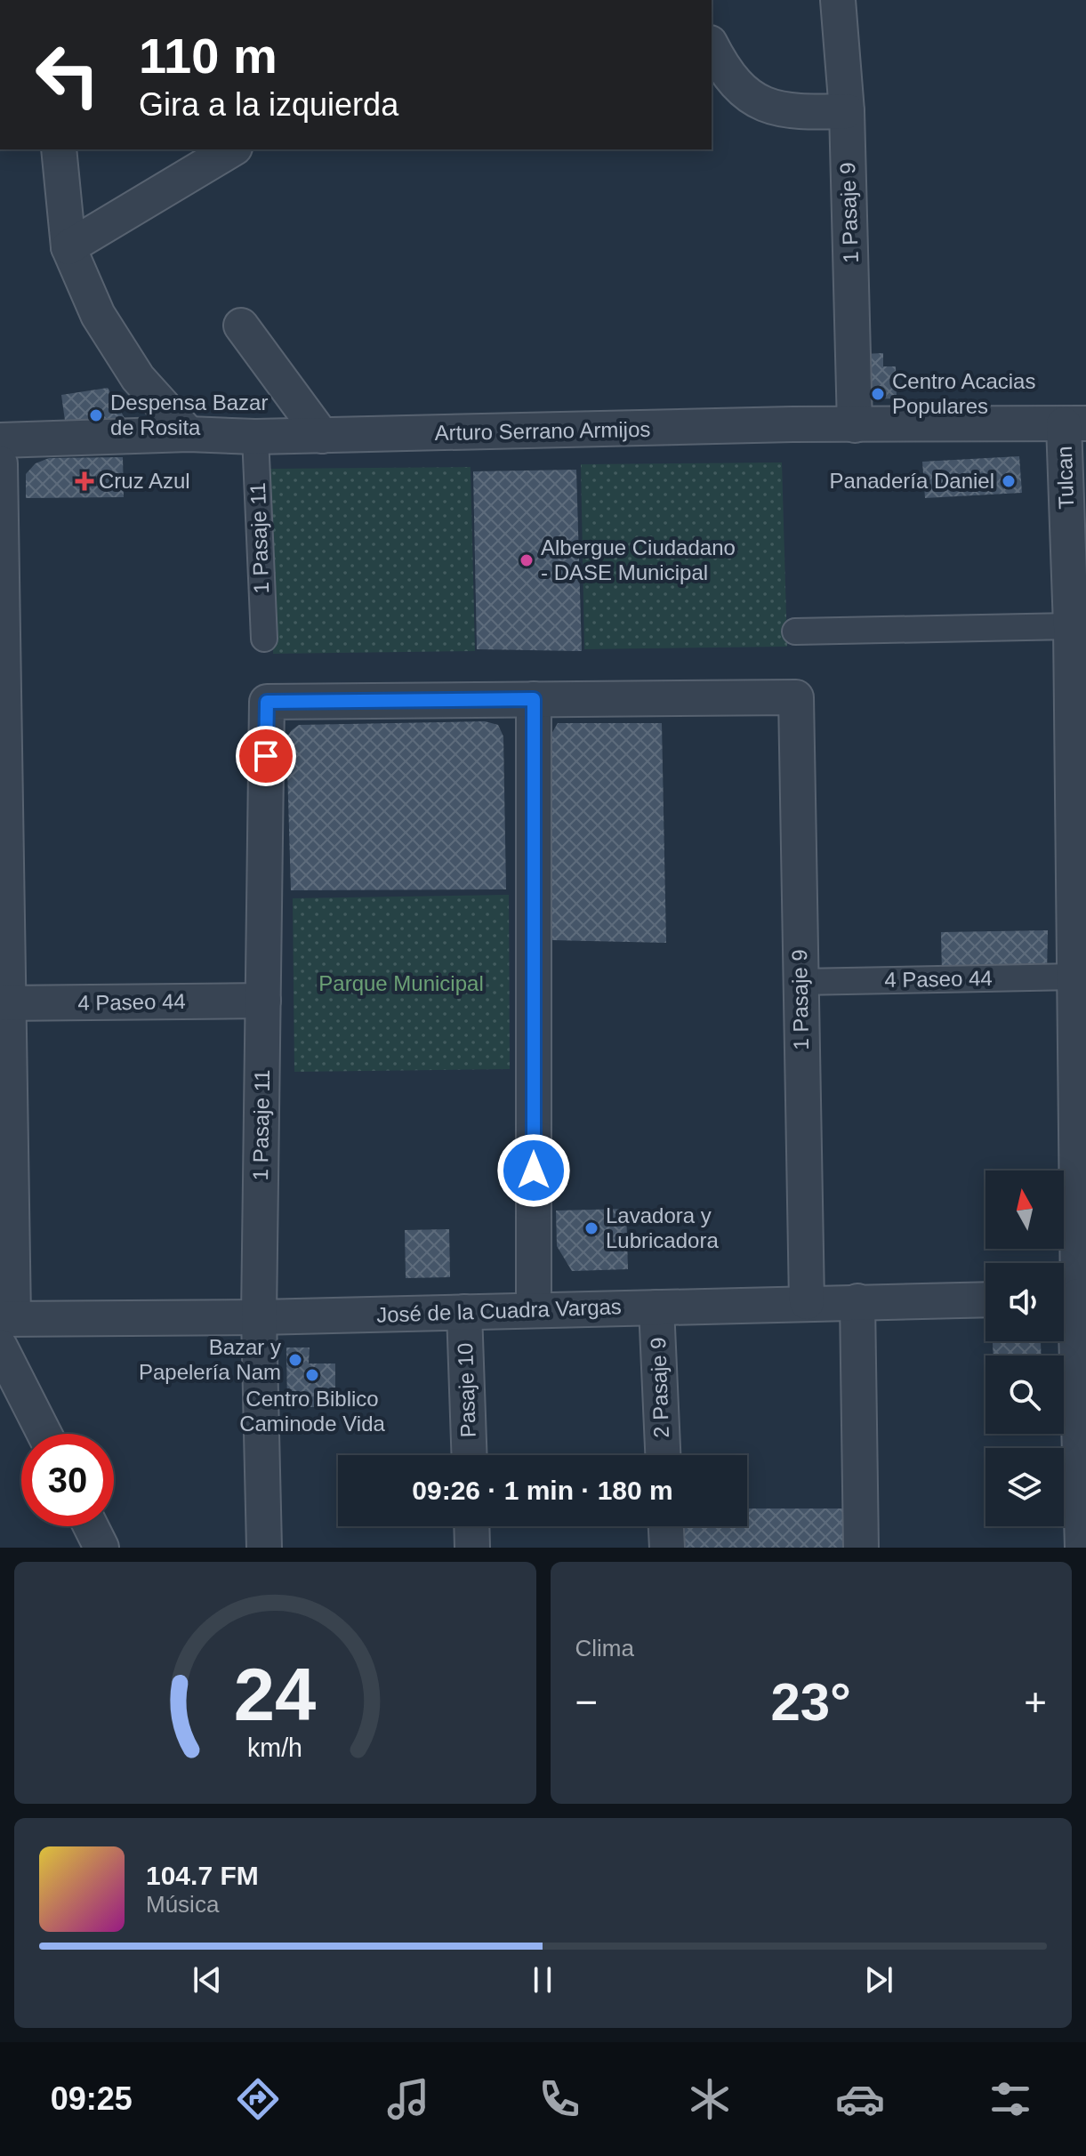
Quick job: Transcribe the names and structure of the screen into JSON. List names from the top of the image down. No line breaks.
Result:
{"streets":{"street":["1 Pasaje 9","Arturo Serrano Armijos","Tulcan","1 Pasaje 11","4 Paseo 44","José de la Cuadra Vargas","2 Pasaje 9","Pasaje 10"]},"crossings":[["1 Pasaje 9","Arturo Serrano Armijos"],["1 Pasaje 9","1 Pasaje 11"],["1 Pasaje 9","4 Paseo 44"],["1 Pasaje 9","José de la Cuadra Vargas"],["Arturo Serrano Armijos","Tulcan"],["Arturo Serrano Armijos","1 Pasaje 11"],["Tulcan","4 Paseo 44"],["1 Pasaje 11","4 Paseo 44"],["1 Pasaje 11","José de la Cuadra Vargas"],["José de la Cuadra Vargas","2 Pasaje 9"],["José de la Cuadra Vargas","Pasaje 10"]],"parks":["Parque Municipal"],"places":{"other":["Centro Acacias Populares","Despensa Bazar de Rosita","Panadería Daniel","Albergue Ciudadano - DASE Municipal","Lavadora y Lubricadora","Bazar y Papelería Nam","Centro Biblico Caminode Vida"],"health":["Cruz Azul"]},"north":"top","page":{"turn":["110 m","Gira a la izquierda"],"limit":"30","trip":"09:26 · 1 min · 180 m","tile":"Clima","heat":["−","23°","+"],"song":["104.7 FM","Música"],"tabs":"09:25","gauge":["24","km/h"]}}
